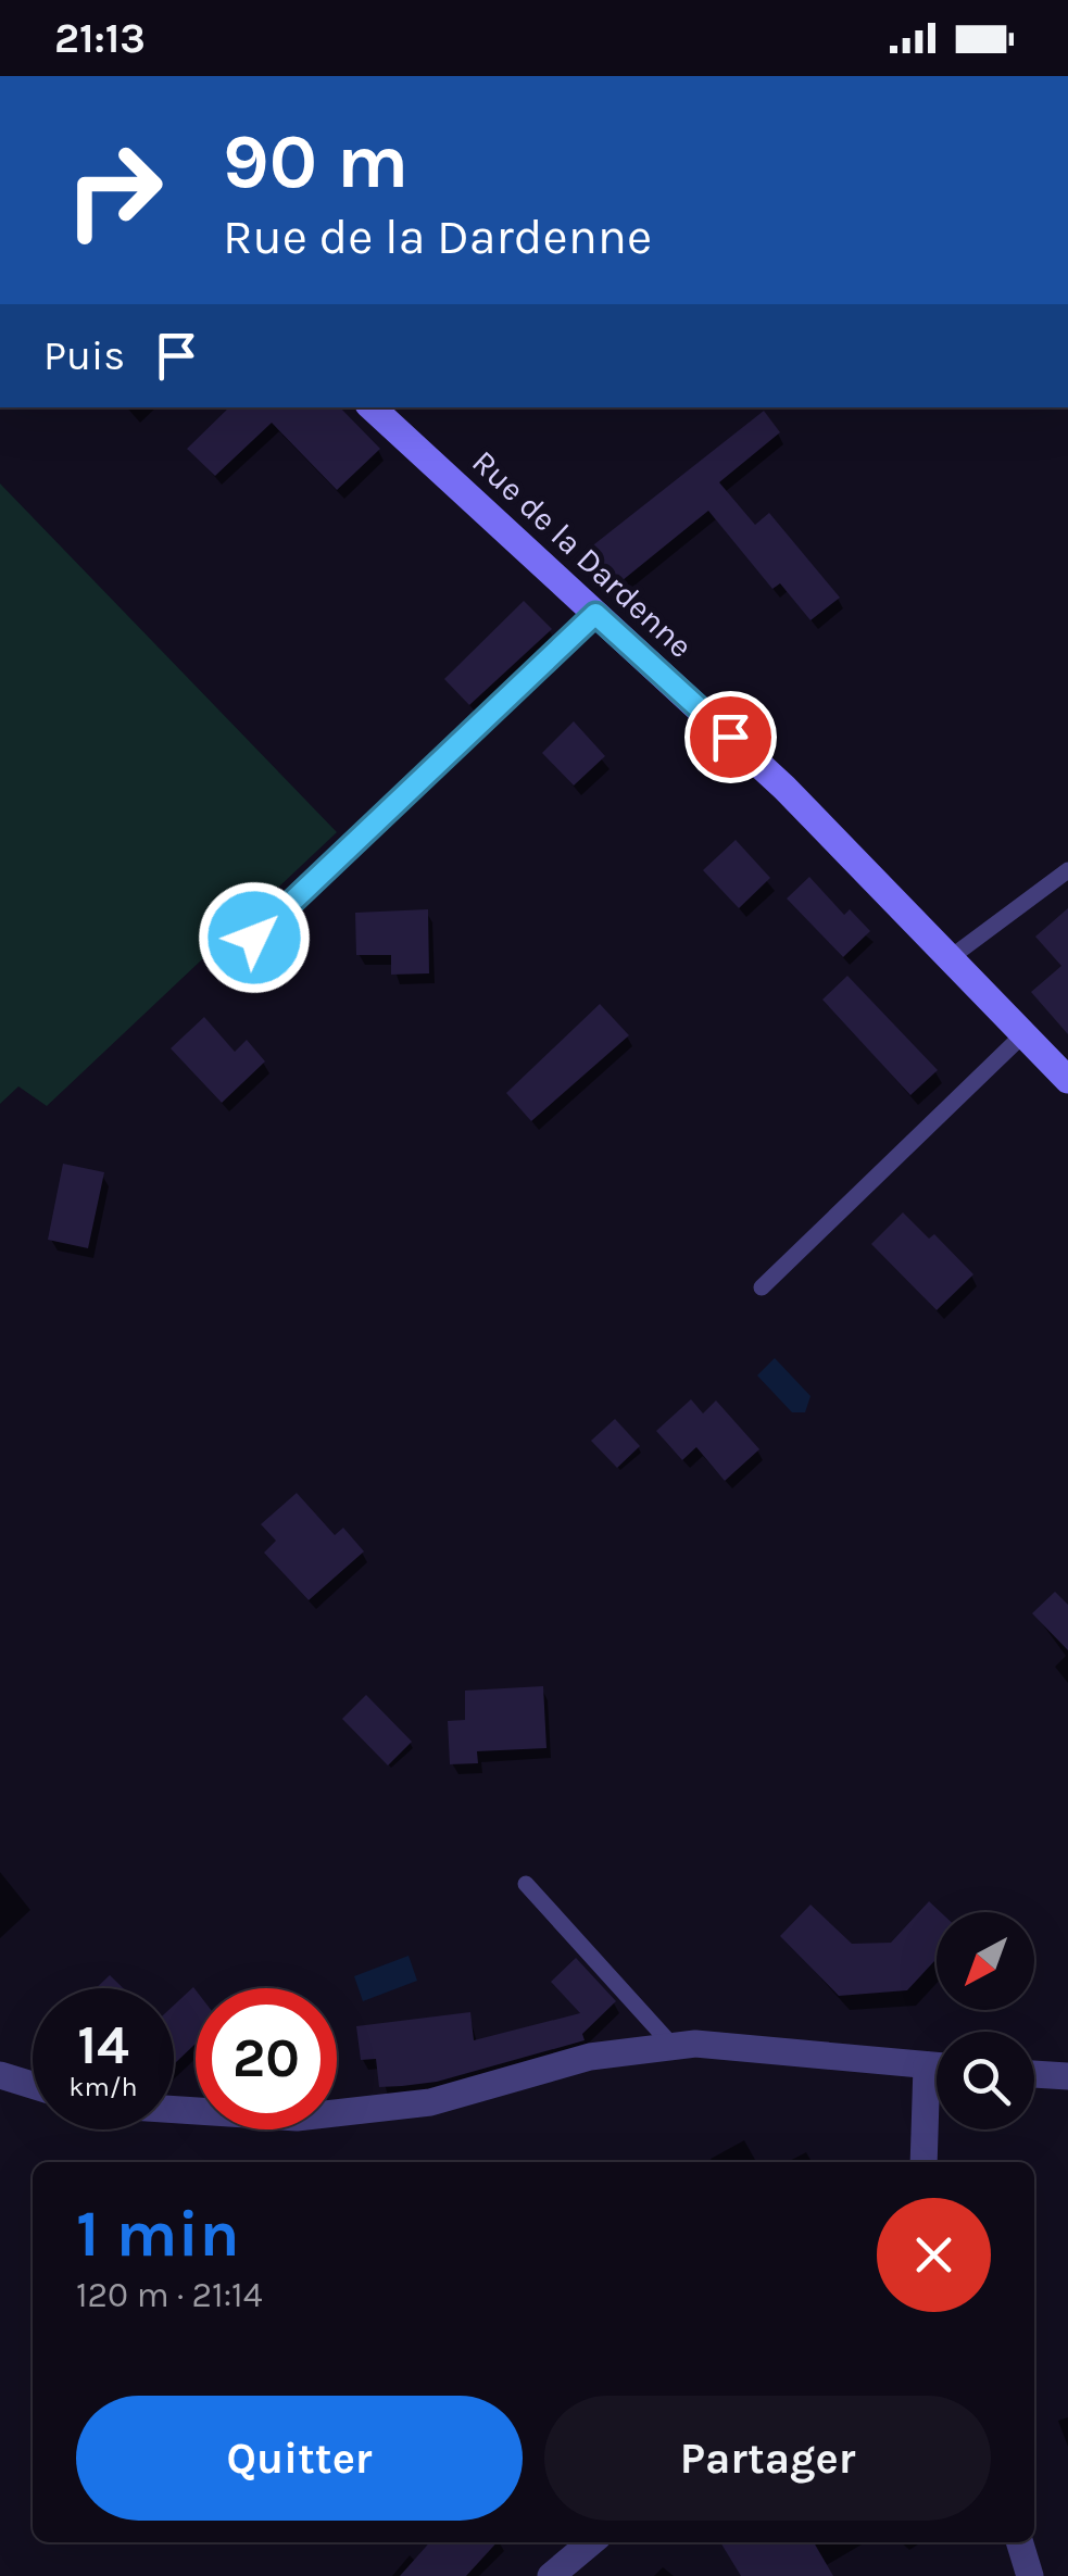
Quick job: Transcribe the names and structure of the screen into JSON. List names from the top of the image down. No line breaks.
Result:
{"streets":{"street":["Rue de la Dardenne"]},"north":"bottom left","page":{"status":"21:13","turn":["90 m","Rue de la Dardenne"],"then":"Puis","speed":"14 km/h","limit":"20","heading":["1 min","120 m · 21:14"],"buttons":["Quitter","Partager"]}}
